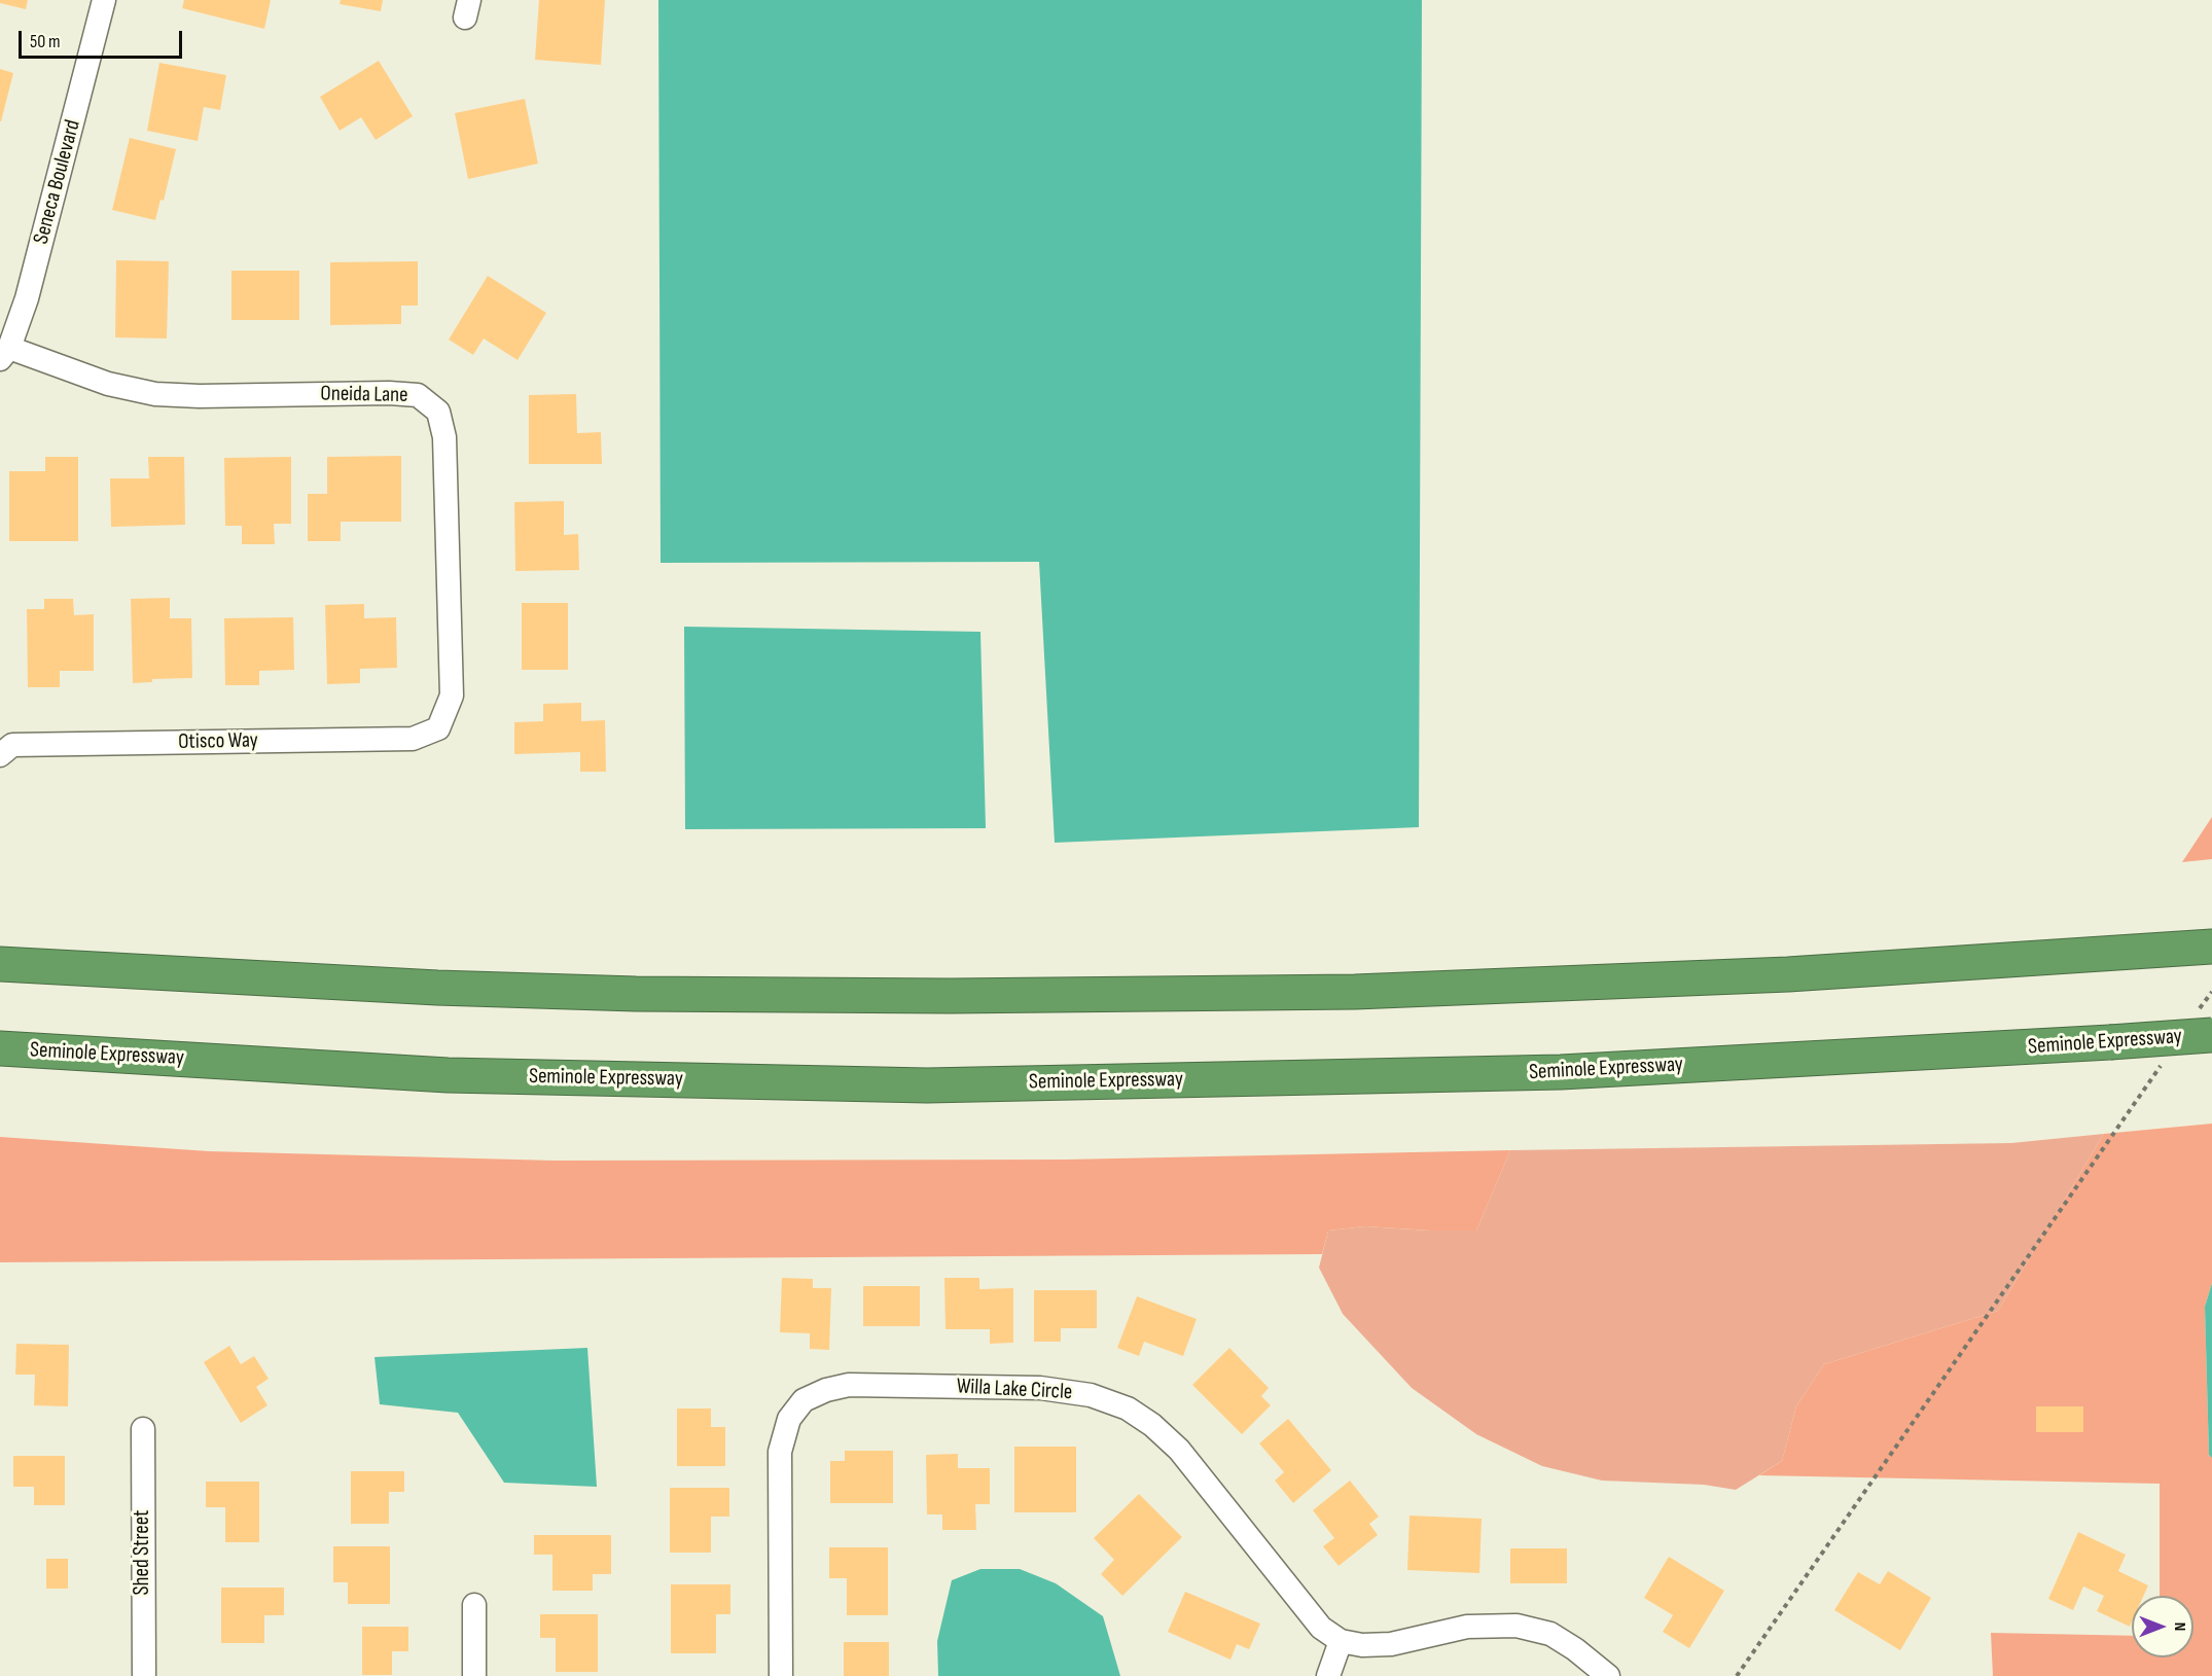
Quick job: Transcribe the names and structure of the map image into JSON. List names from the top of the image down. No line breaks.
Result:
{"streets":{"highway":["Seminole Expressway"],"street":["Seneca Boulevard","Oneida Lane","Otisco Way","Willa Lake Circle","Shed Street"]},"crossings":[["Seneca Boulevard","Oneida Lane"],["Oneida Lane","Otisco Way"]],"scale_bar":"50 m","north":"right"}
